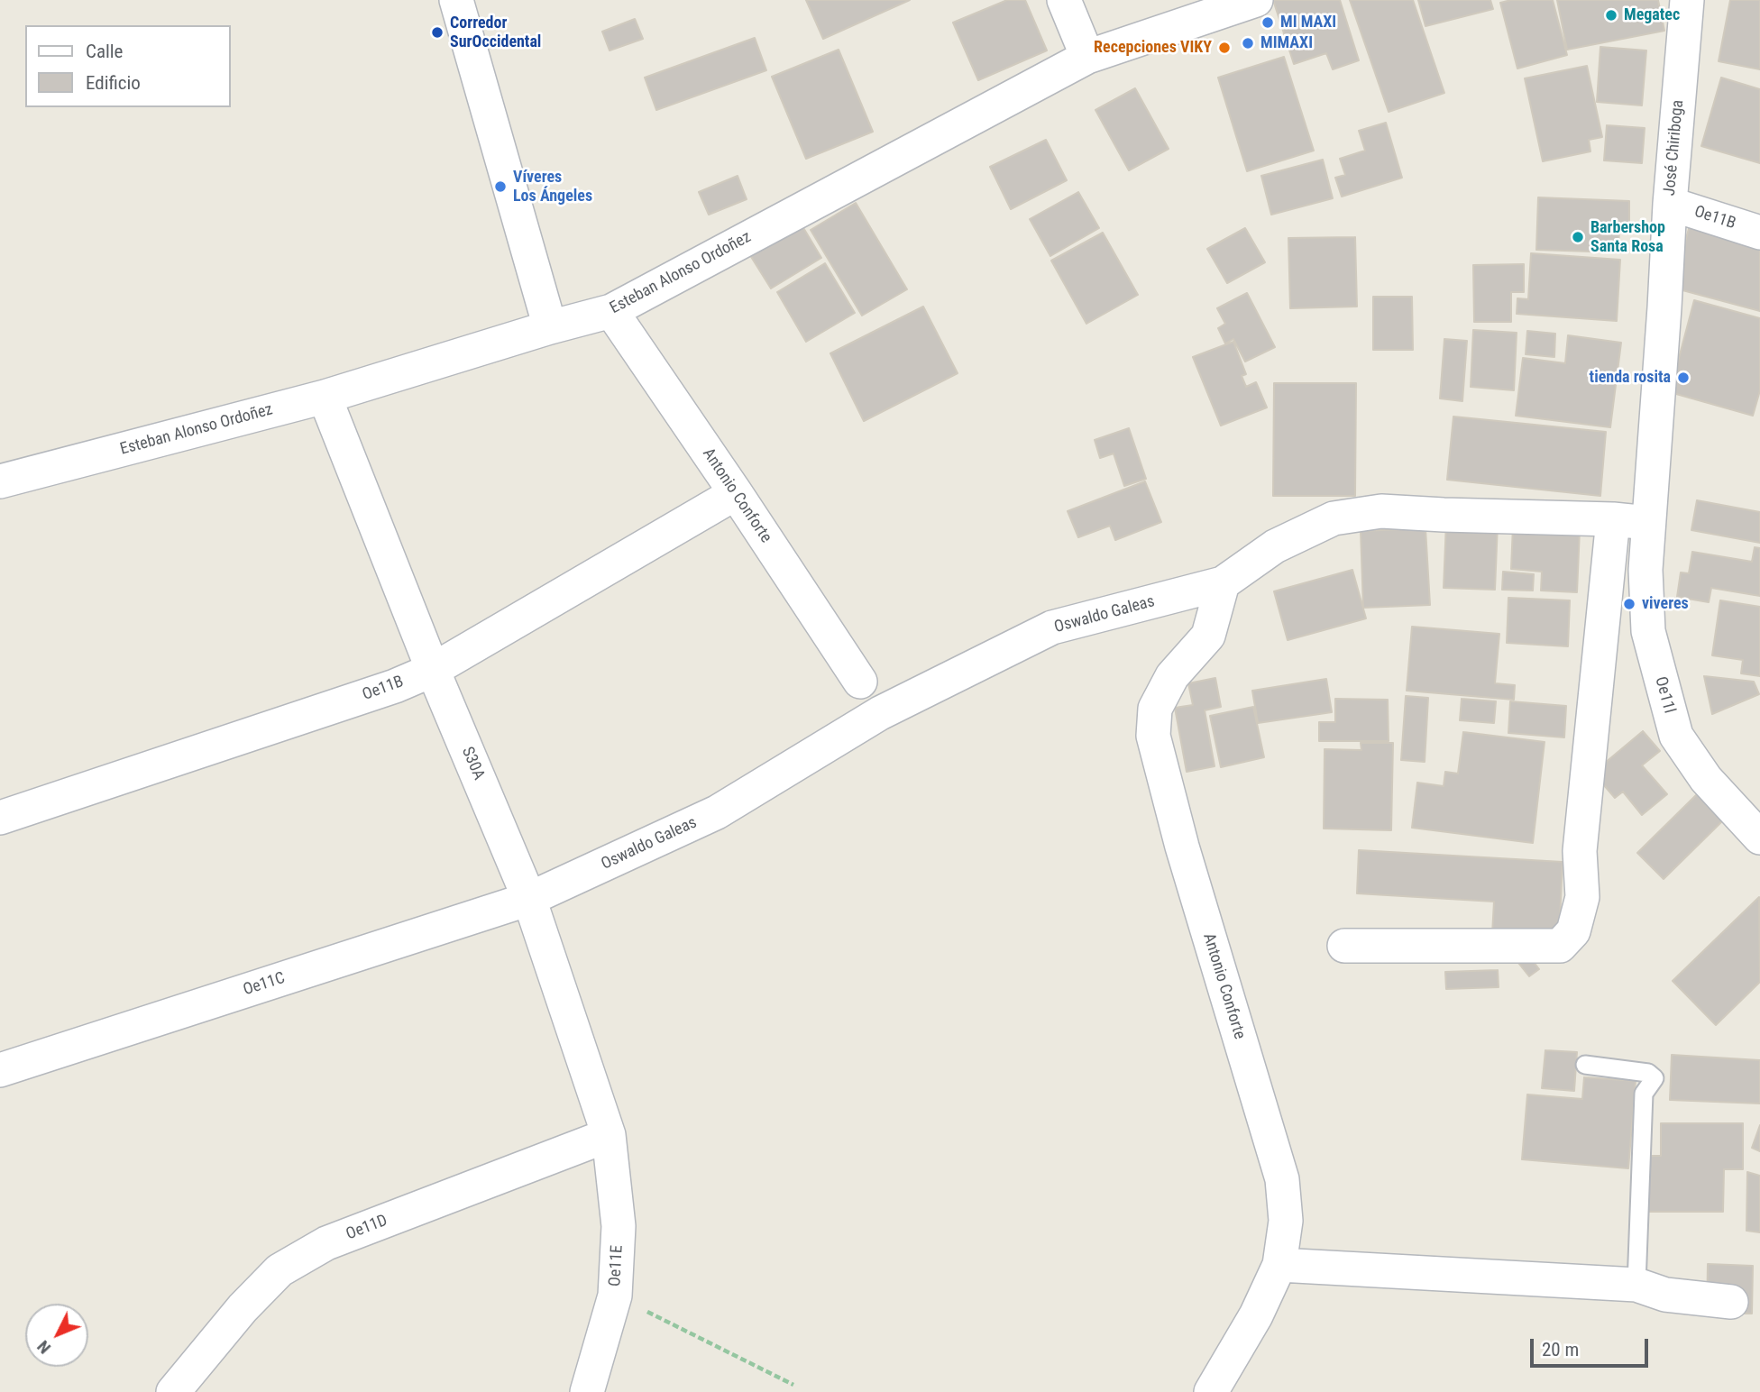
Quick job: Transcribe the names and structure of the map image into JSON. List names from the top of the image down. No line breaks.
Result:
{"streets":{"street":["José Chiriboga","Oe11B","Esteban Alonso Ordoñez","Antonio Conforte","Oswaldo Galeas","Oe11l","S30A","Oe11C","Oe11D","Oe11E"]},"crossings":[["José Chiriboga","Oe11B"],["José Chiriboga","Oswaldo Galeas"],["José Chiriboga","Oe11l"],["Oe11B","Antonio Conforte"],["Oe11B","S30A"],["Esteban Alonso Ordoñez","Antonio Conforte"],["Esteban Alonso Ordoñez","S30A"],["Antonio Conforte","Oswaldo Galeas"],["Oswaldo Galeas","Oe11l"],["Oswaldo Galeas","S30A"],["Oswaldo Galeas","Oe11C"],["S30A","Oe11C"],["S30A","Oe11D"],["S30A","Oe11E"],["Oe11D","Oe11E"]],"places":["Megatec","MI MAXI","Corredor SurOccidental","MIMAXI","Recepciones VIKY","Víveres Los Ángeles","Barbershop Santa Rosa","tienda rosita","viveres"],"legend":["Calle","Edificio"],"scale_bar":"20 m","north":"bottom left"}
